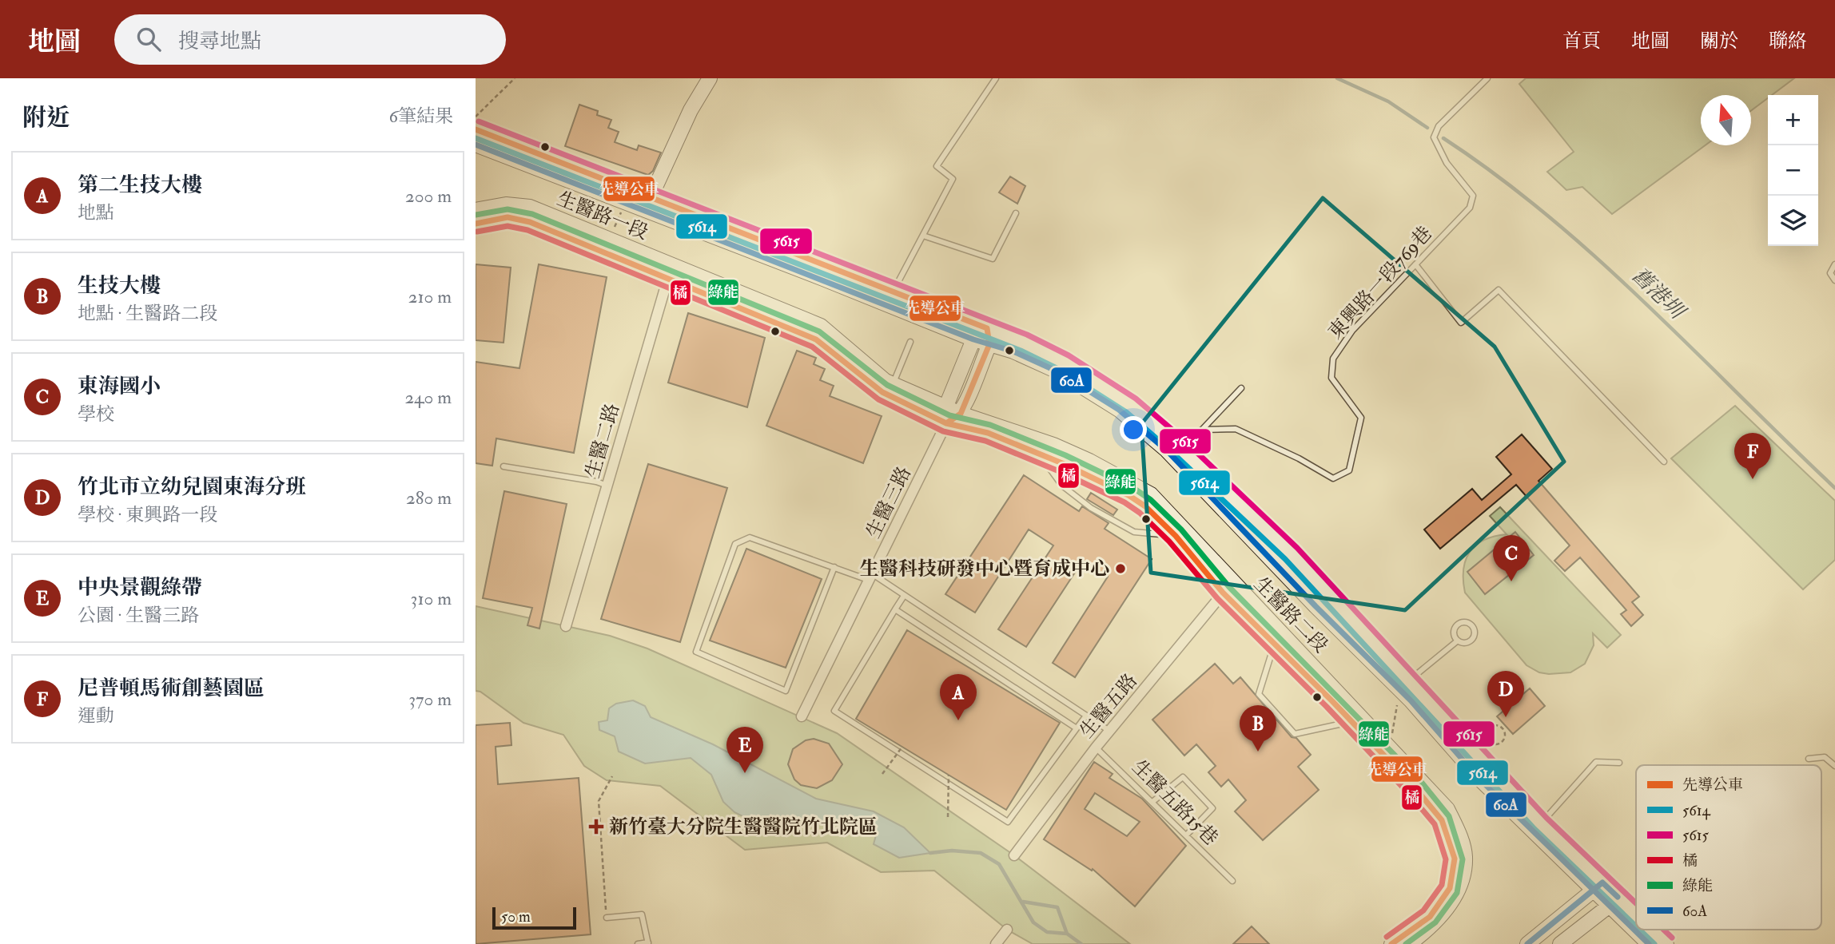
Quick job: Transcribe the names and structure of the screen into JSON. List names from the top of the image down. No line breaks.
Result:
{"streets":{"street":["生醫路一段","生醫二路","生醫三路","生醫路二段","生醫五路"],"lane":["東興路一段769巷","生醫五路15巷"]},"crossings":[["生醫路一段","生醫二路"],["生醫路一段","生醫三路"],["生醫路一段","生醫路二段"],["生醫三路","生醫路二段"],["生醫路二段","生醫五路"],["生醫五路","生醫五路15巷"]],"water":["舊港圳"],"places":{"other":["生醫科技研發中心暨育成中心"],"health":["新竹臺大分院生醫醫院竹北院區"]},"lines":["transit line 5615","transit line 先導公車","transit line 5614","transit line 60A","transit line 綠能","transit line 橘"],"legend":["先導公車","5614","5615","橘","綠能","60A"],"scale_bar":"50 m","north":"top","page":{"header":"地圖","search":"搜尋地點","nav":["首頁","地圖","關於","聯絡"],"heading":["附近","6筆結果"],"map_buttons":["+","−"],"list":[{"mark":"A","name":"第二生技大樓","note":"地點","value":"200 m"},{"mark":"B","name":"生技大樓","note":"地點 · 生醫路二段","value":"210 m"},{"mark":"C","name":"東海國小","note":"學校","value":"240 m"},{"mark":"D","name":"竹北市立幼兒園東海分班","note":"學校 · 東興路一段","value":"280 m"},{"mark":"E","name":"中央景觀綠帶","note":"公園 · 生醫三路","value":"310 m"},{"mark":"F","name":"尼普頓馬術創藝園區","note":"運動","value":"370 m"}],"pins":["F","C","D","A","B","E"],"scale":"50 m"}}
